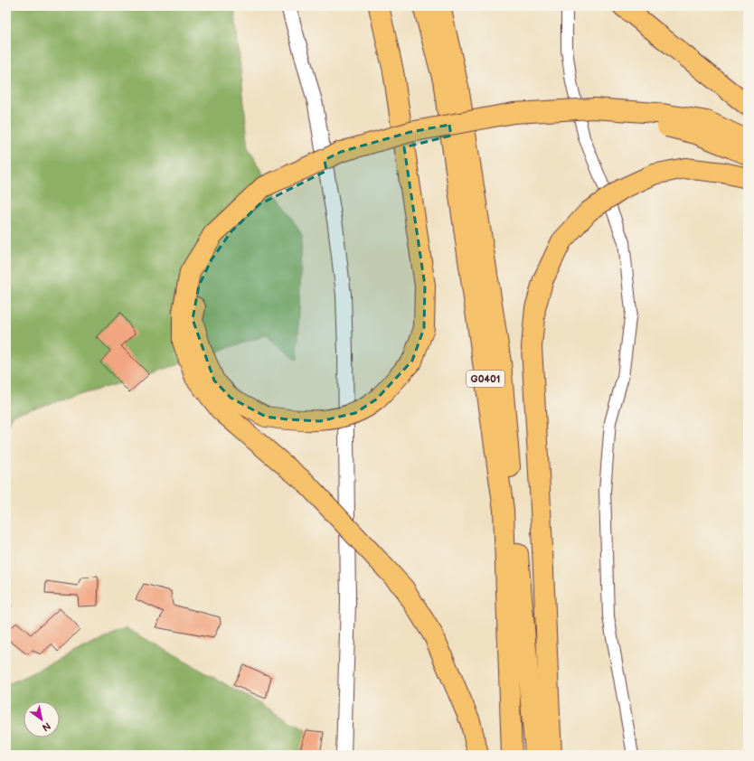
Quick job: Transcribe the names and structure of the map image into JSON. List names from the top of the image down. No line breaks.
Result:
{"streets":{"highway":["G0401"]},"north":"bottom right"}
